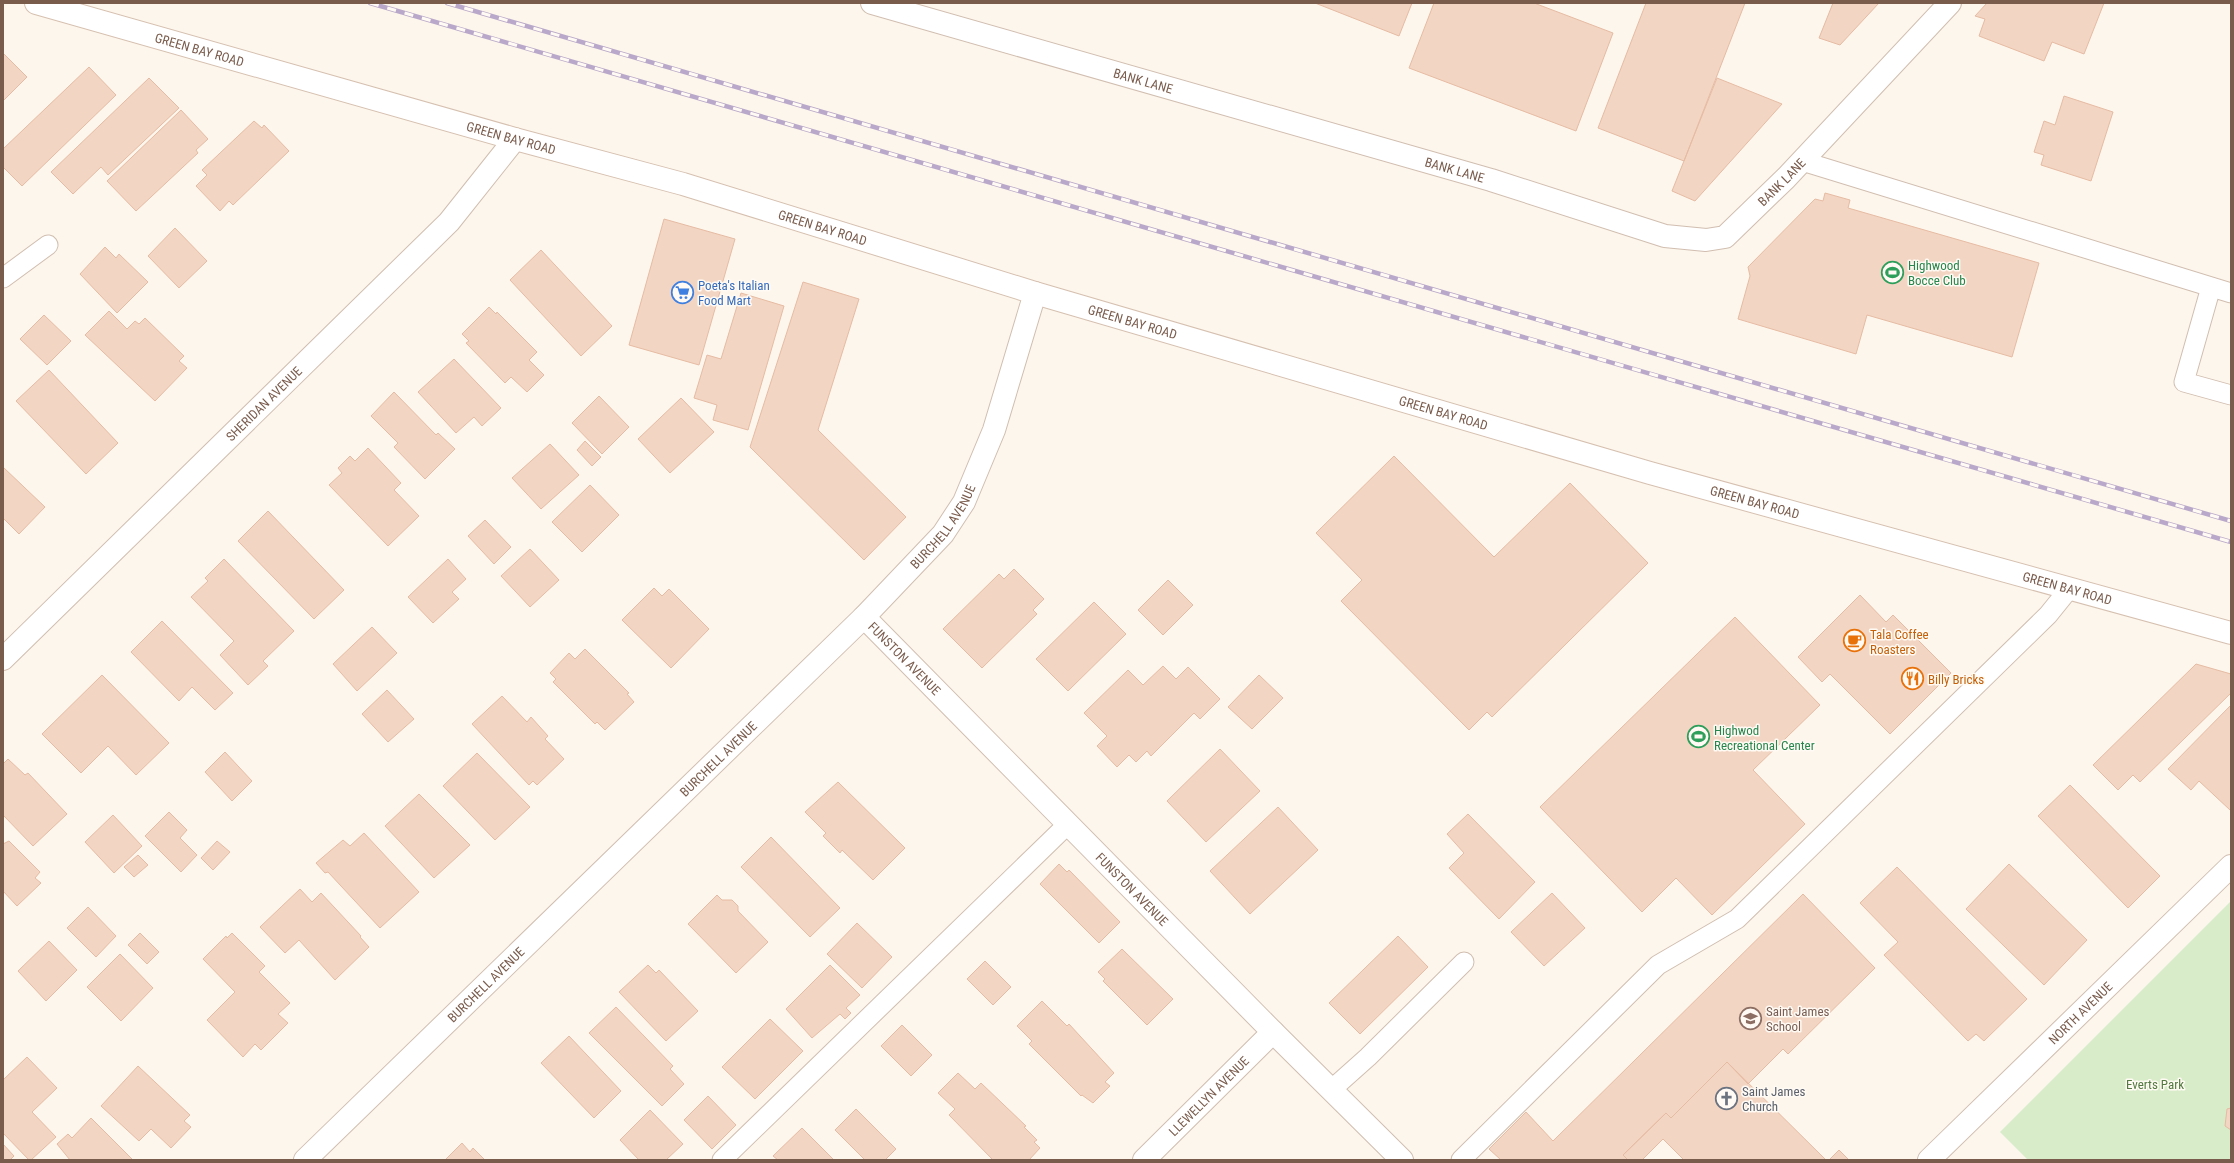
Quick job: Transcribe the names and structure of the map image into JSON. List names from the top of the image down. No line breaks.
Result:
{"streets":{"street":["GREEN BAY ROAD","BANK LANE","SHERIDAN AVENUE","BURCHELL AVENUE","FUNSTON AVENUE","NORTH AVENUE","LLEWELLYN AVENUE"]},"crossings":[["GREEN BAY ROAD","SHERIDAN AVENUE"],["GREEN BAY ROAD","BURCHELL AVENUE"],["BURCHELL AVENUE","FUNSTON AVENUE"],["FUNSTON AVENUE","LLEWELLYN AVENUE"]],"parks":["Everts Park"],"places":{"sports":["Highwood Bocce Club","Highwod Recreational Center"],"supermarket":["Poeta's Italian Food Mart"],"cafe":["Tala Coffee Roasters"],"restaurant":["Billy Bricks"],"school or university":["Saint James School"],"church":["Saint James Church"]}}
